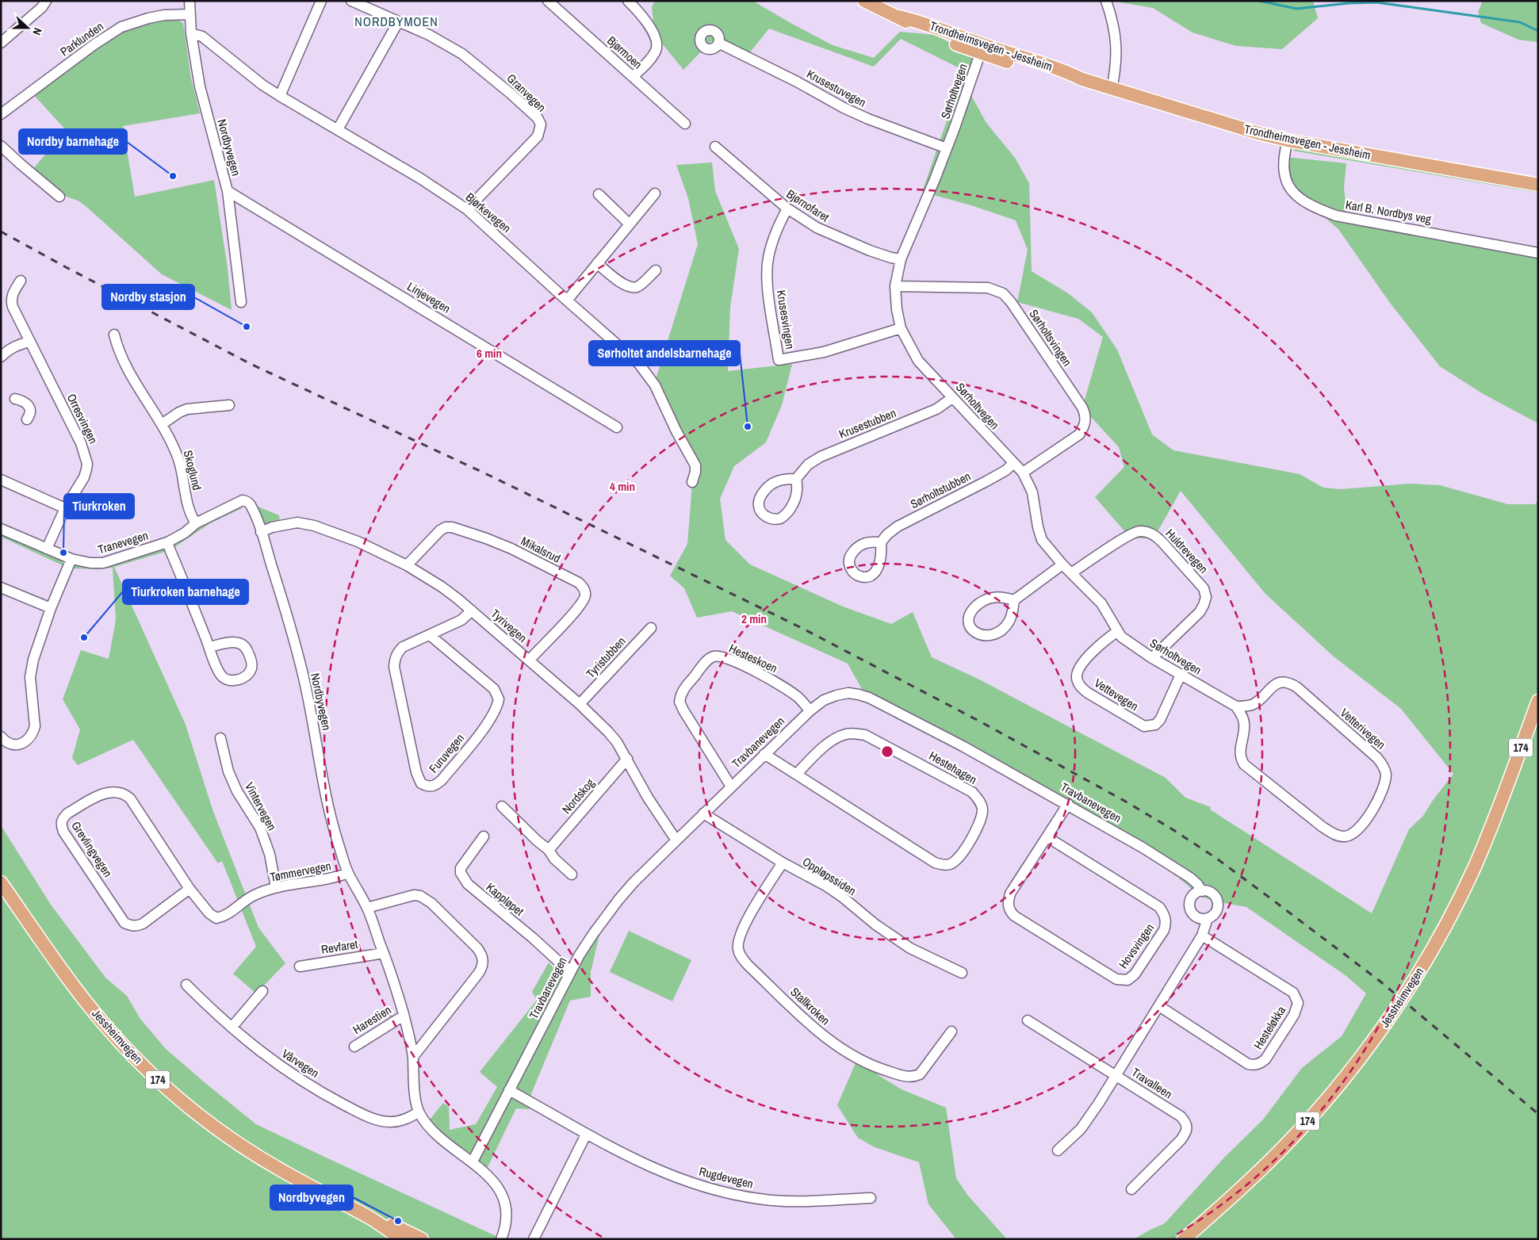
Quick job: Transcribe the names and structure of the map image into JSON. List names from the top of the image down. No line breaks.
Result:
{"streets":{"main road":["Trondheimsvegen - Jessheim","174","Jessheimvegen"],"street":["Parklunden","Bjørmoen","Krusestuvegen","Sørholtvegen","Granvegen","Nordbyvegen","Bjørnofaret","Karl B. Nordbys veg","Bjørkevegen","Linjevegen","Krusesvingen","Sørholtsvingen","Orresvingen","Krusestubben","Skoglund","Sørholtstubben","Tranevegen","Mikalsrud","Huldrevegen","Tyrivegen","Tyristubben","Hesteskoen","Vettevegen","Vetterivegen","Travbanevegen","Furuvegen","Hestehagen","Nordskog","Vintervegen","Grevlingvegen","Tømmervegen","Oppløpssiden","Kappløpet","Hovsvingen","Revfaret","Stallkroken","Harestien","Hesteløkka","Vårvegen","Travalleen","Rugdevegen"]},"crossings":[["Parklunden","Nordbyvegen"],["Trondheimsvegen - Jessheim","Sørholtvegen"],["Trondheimsvegen - Jessheim","Karl B. Nordbys veg"],["Krusestuvegen","Sørholtvegen"],["Sørholtvegen","Bjørnofaret"],["Sørholtvegen","Krusesvingen"],["Sørholtvegen","Sørholtsvingen"],["Sørholtvegen","Krusestubben"],["Sørholtvegen","Sørholtstubben"],["Sørholtvegen","Huldrevegen"],["Sørholtvegen","Vettevegen"],["Sørholtvegen","Vetterivegen"],["Granvegen","Bjørkevegen"],["Nordbyvegen","Bjørkevegen"],["Nordbyvegen","Linjevegen"],["Nordbyvegen","Tranevegen"],["Nordbyvegen","Tyrivegen"],["Nordbyvegen","Travbanevegen"],["Nordbyvegen","Tømmervegen"],["Nordbyvegen","Revfaret"],["Nordbyvegen","Harestien"],["Nordbyvegen","Vårvegen"],["Bjørnofaret","Krusesvingen"],["Orresvingen","Tranevegen"],["Skoglund","Tranevegen"],["Mikalsrud","Tyrivegen"],["Tyrivegen","Tyristubben"],["Tyrivegen","Travbanevegen"],["Tyrivegen","Furuvegen"],["Tyrivegen","Nordskog"],["Hesteskoen","Travbanevegen"],["Travbanevegen","Hestehagen"],["Travbanevegen","Oppløpssiden"],["Travbanevegen","Kappløpet"],["Travbanevegen","Hovsvingen"],["Travbanevegen","Rugdevegen"],["Vintervegen","Tømmervegen"],["Grevlingvegen","Tømmervegen"],["Oppløpssiden","Stallkroken"]],"districts":["NORDBYMOEN"],"places":["Nordby barnehage","Nordby stasjon","Sørholtet andelsbarnehage","Tiurkroken","Tiurkroken barnehage","Nordbyvegen"],"north":"right","rings":["6 min","4 min","2 min"]}
